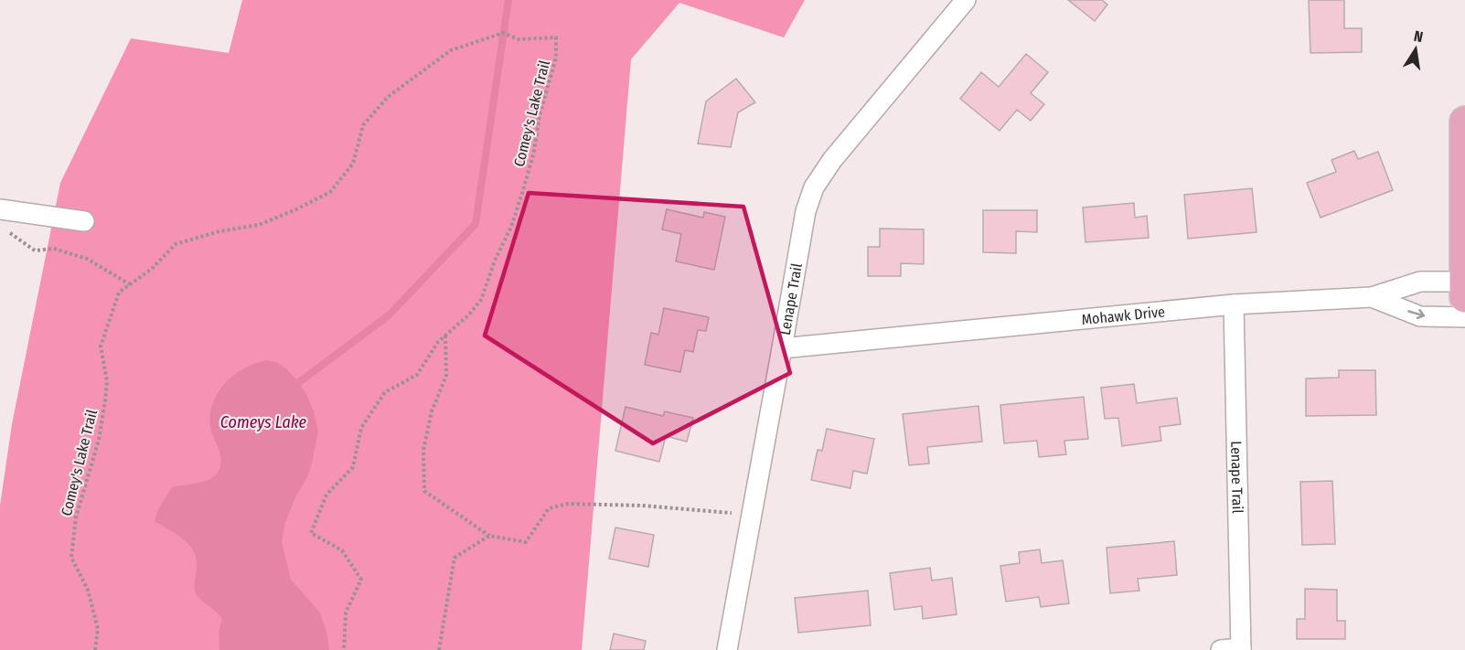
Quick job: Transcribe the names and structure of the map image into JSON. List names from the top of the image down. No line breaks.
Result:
{"streets":{"street":["Lenape Trail","Mohawk Drive"],"path":["Comey's Lake Trail"]},"crossings":[["Lenape Trail","Mohawk Drive"]],"water":["Comeys Lake"],"north":"top"}
